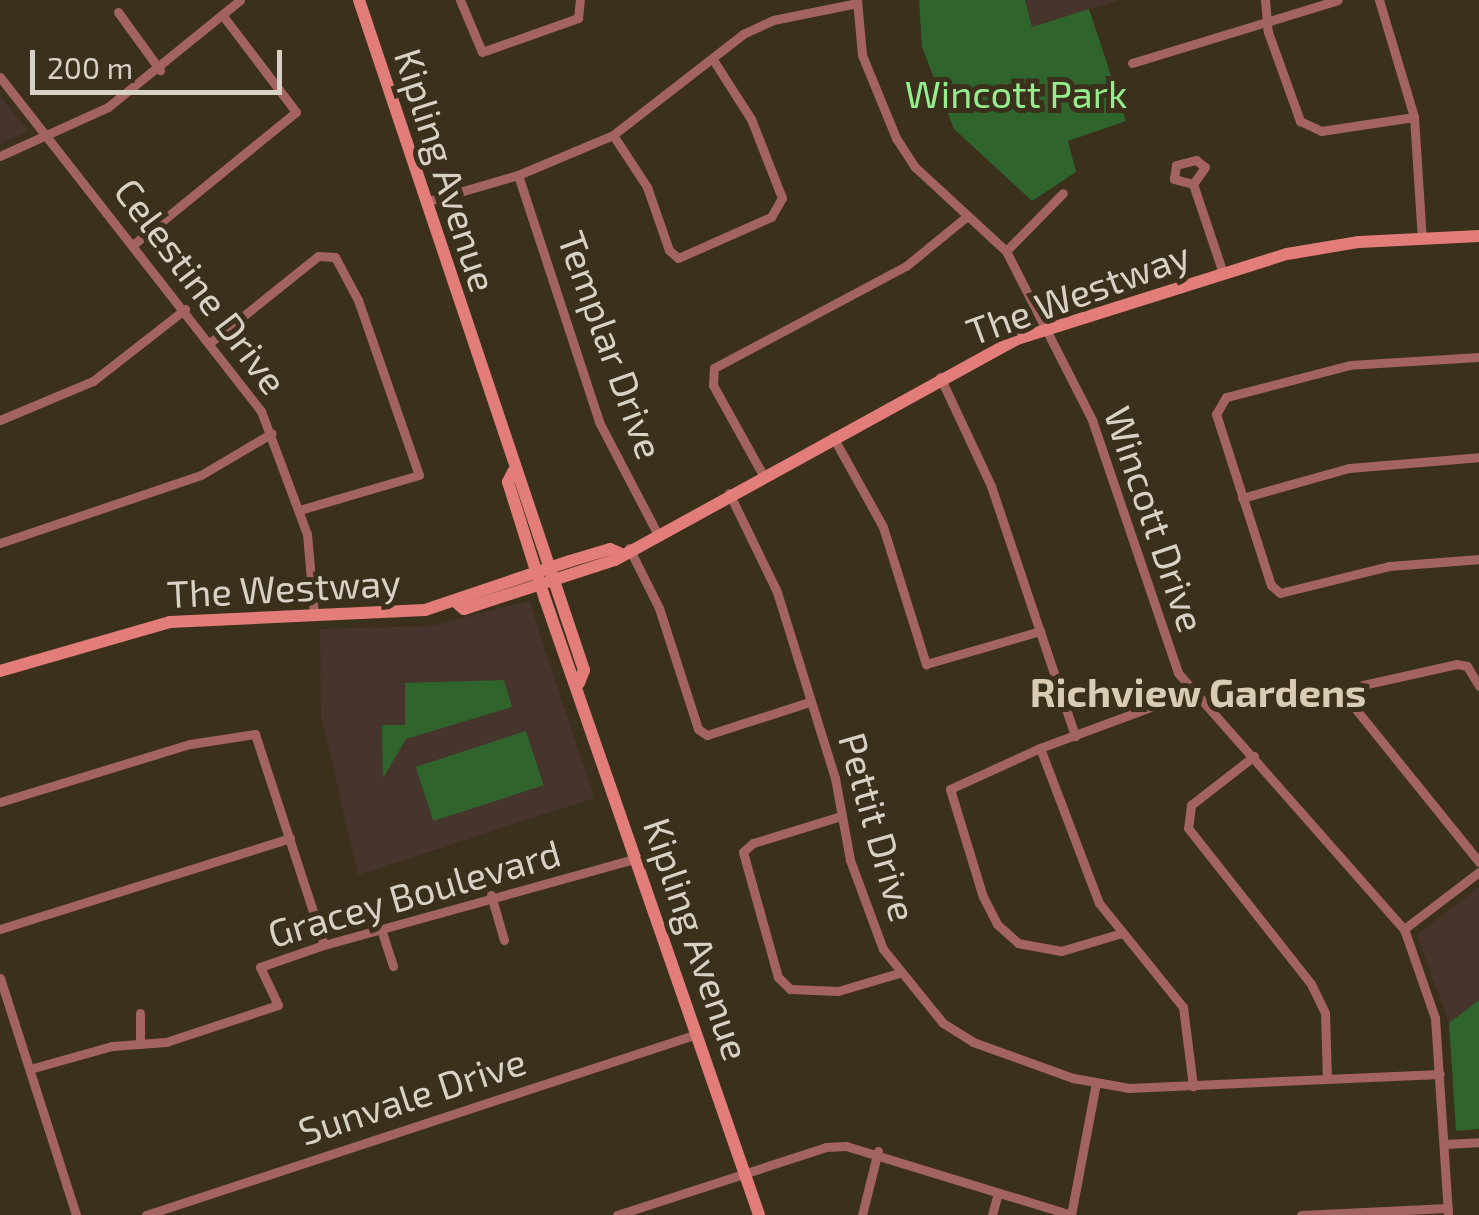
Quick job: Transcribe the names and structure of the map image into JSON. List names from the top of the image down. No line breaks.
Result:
{"streets":{"main road":["Kipling Avenue","The Westway"],"street":["Celestine Drive","Templar Drive","Wincott Drive","Pettit Drive","Gracey Boulevard","Sunvale Drive"]},"crossings":[["Kipling Avenue","The Westway"],["Kipling Avenue","Gracey Boulevard"],["Kipling Avenue","Sunvale Drive"],["Celestine Drive","The Westway"],["The Westway","Templar Drive"],["The Westway","Wincott Drive"],["The Westway","Pettit Drive"],["Wincott Drive","Pettit Drive"]],"districts":["Richview Gardens"],"parks":["Wincott Park"],"scale_bar":"200 m"}
